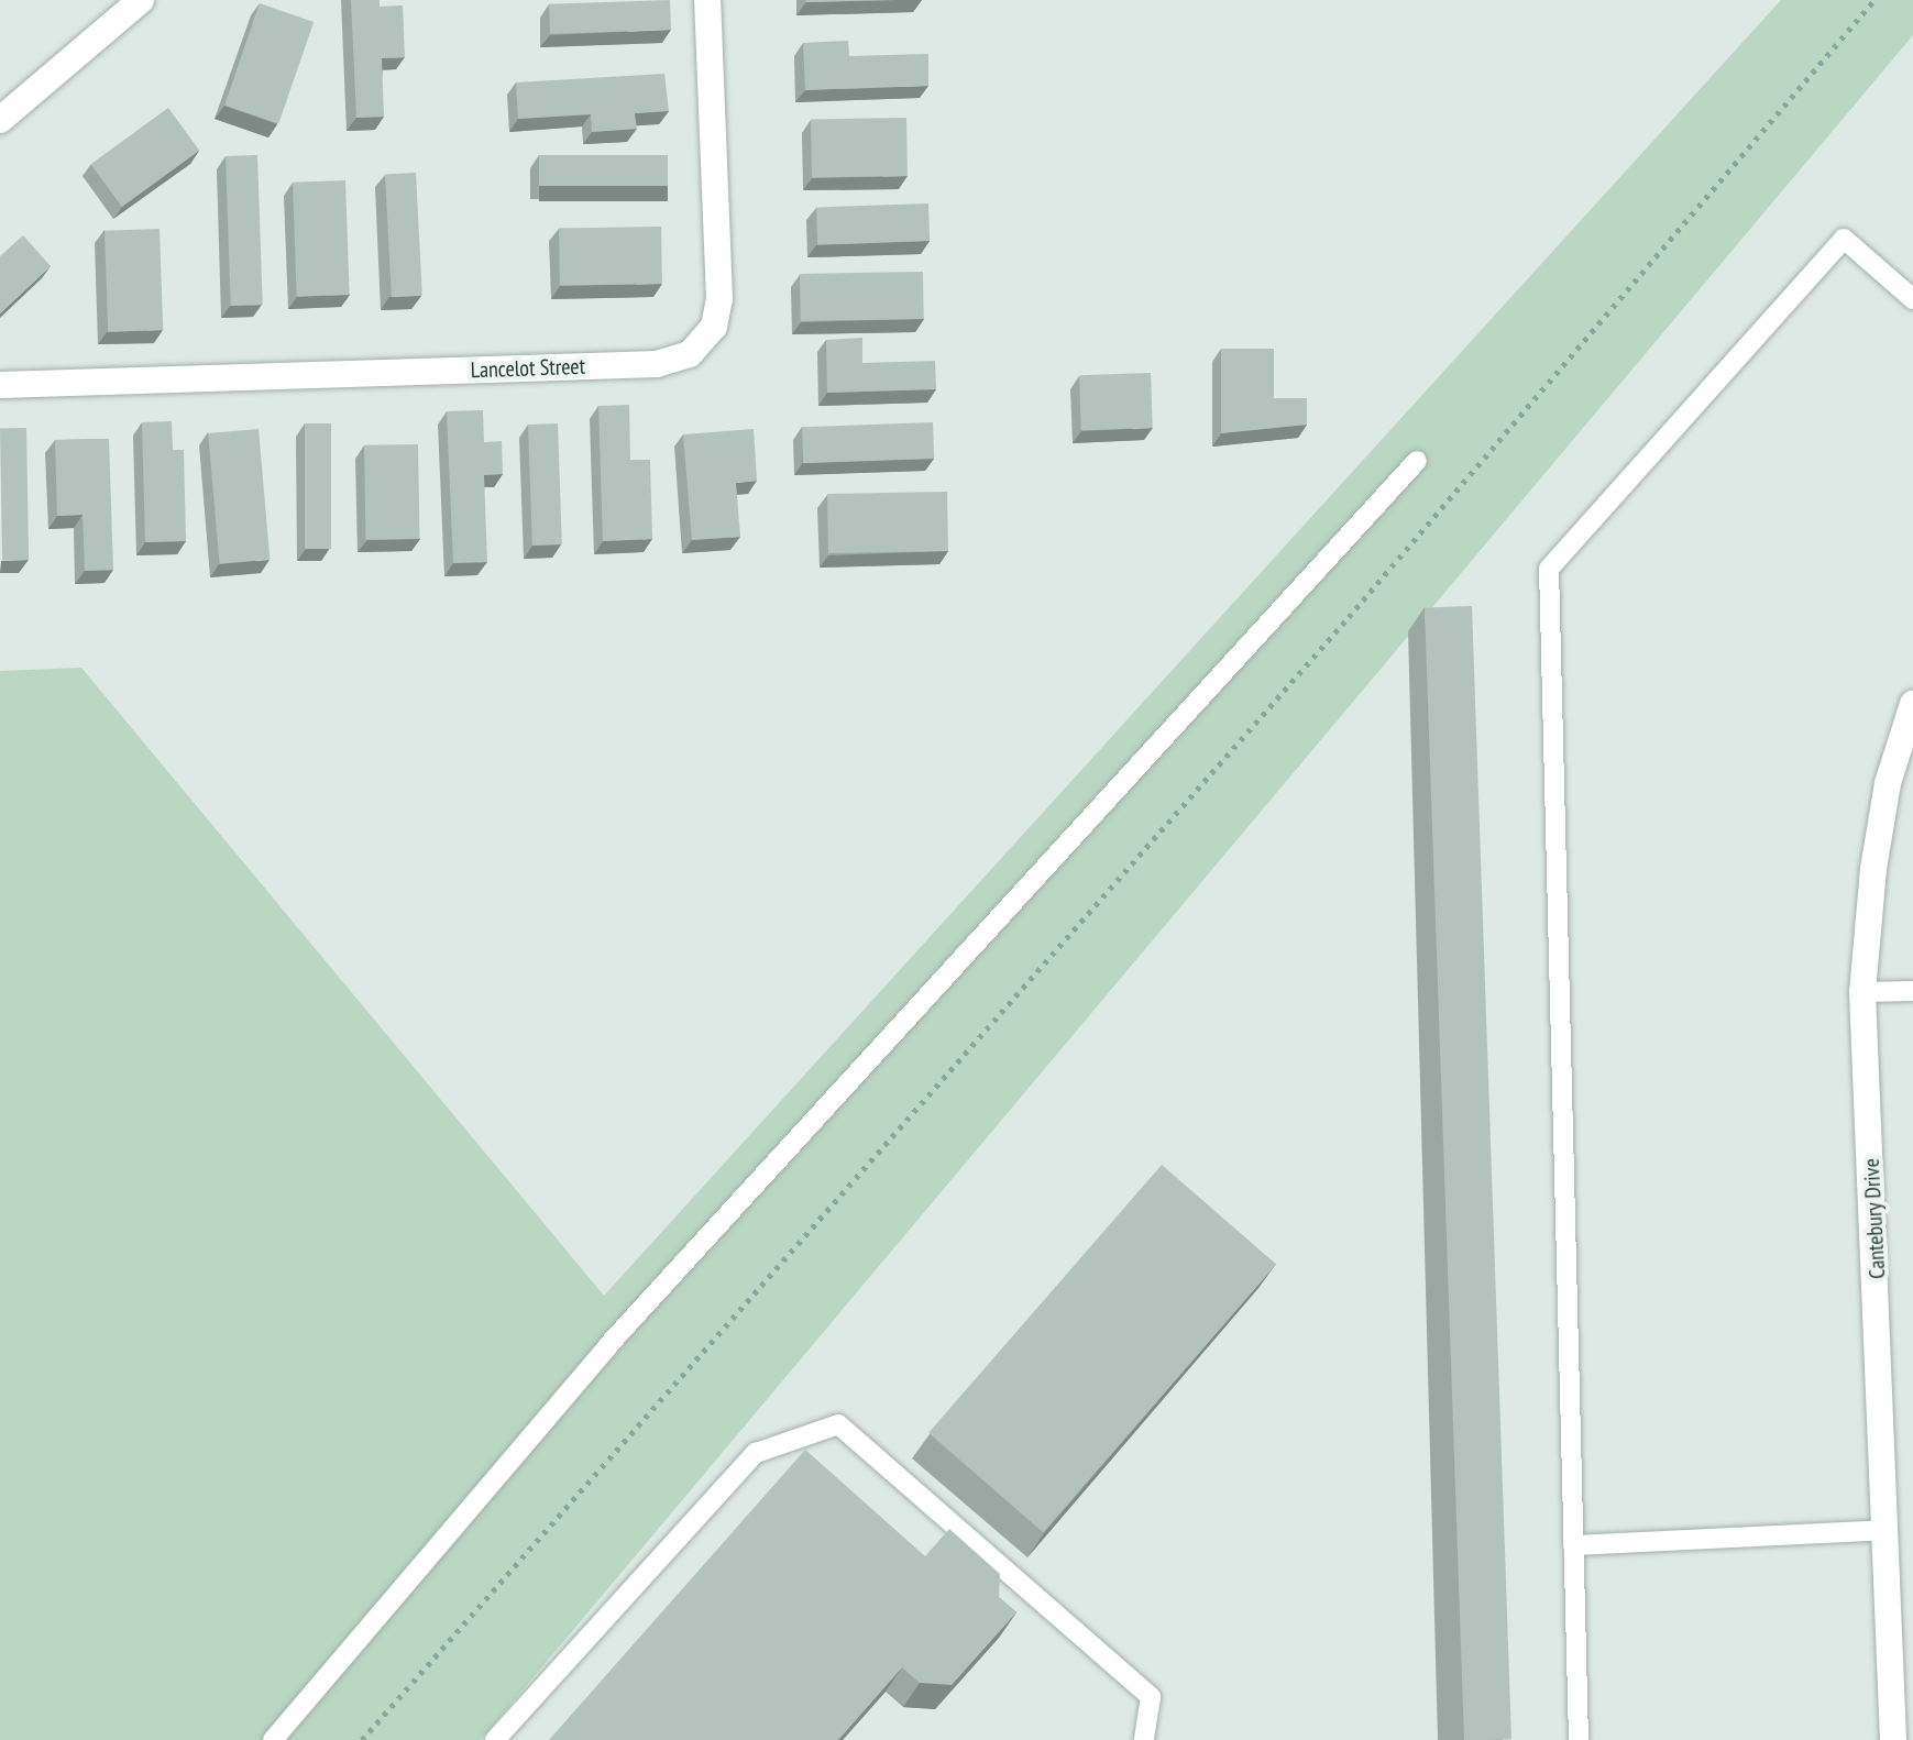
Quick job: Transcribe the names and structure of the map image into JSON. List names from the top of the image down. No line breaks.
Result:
{"streets":{"street":["Lancelot Street","Cantebury Drive"]}}
